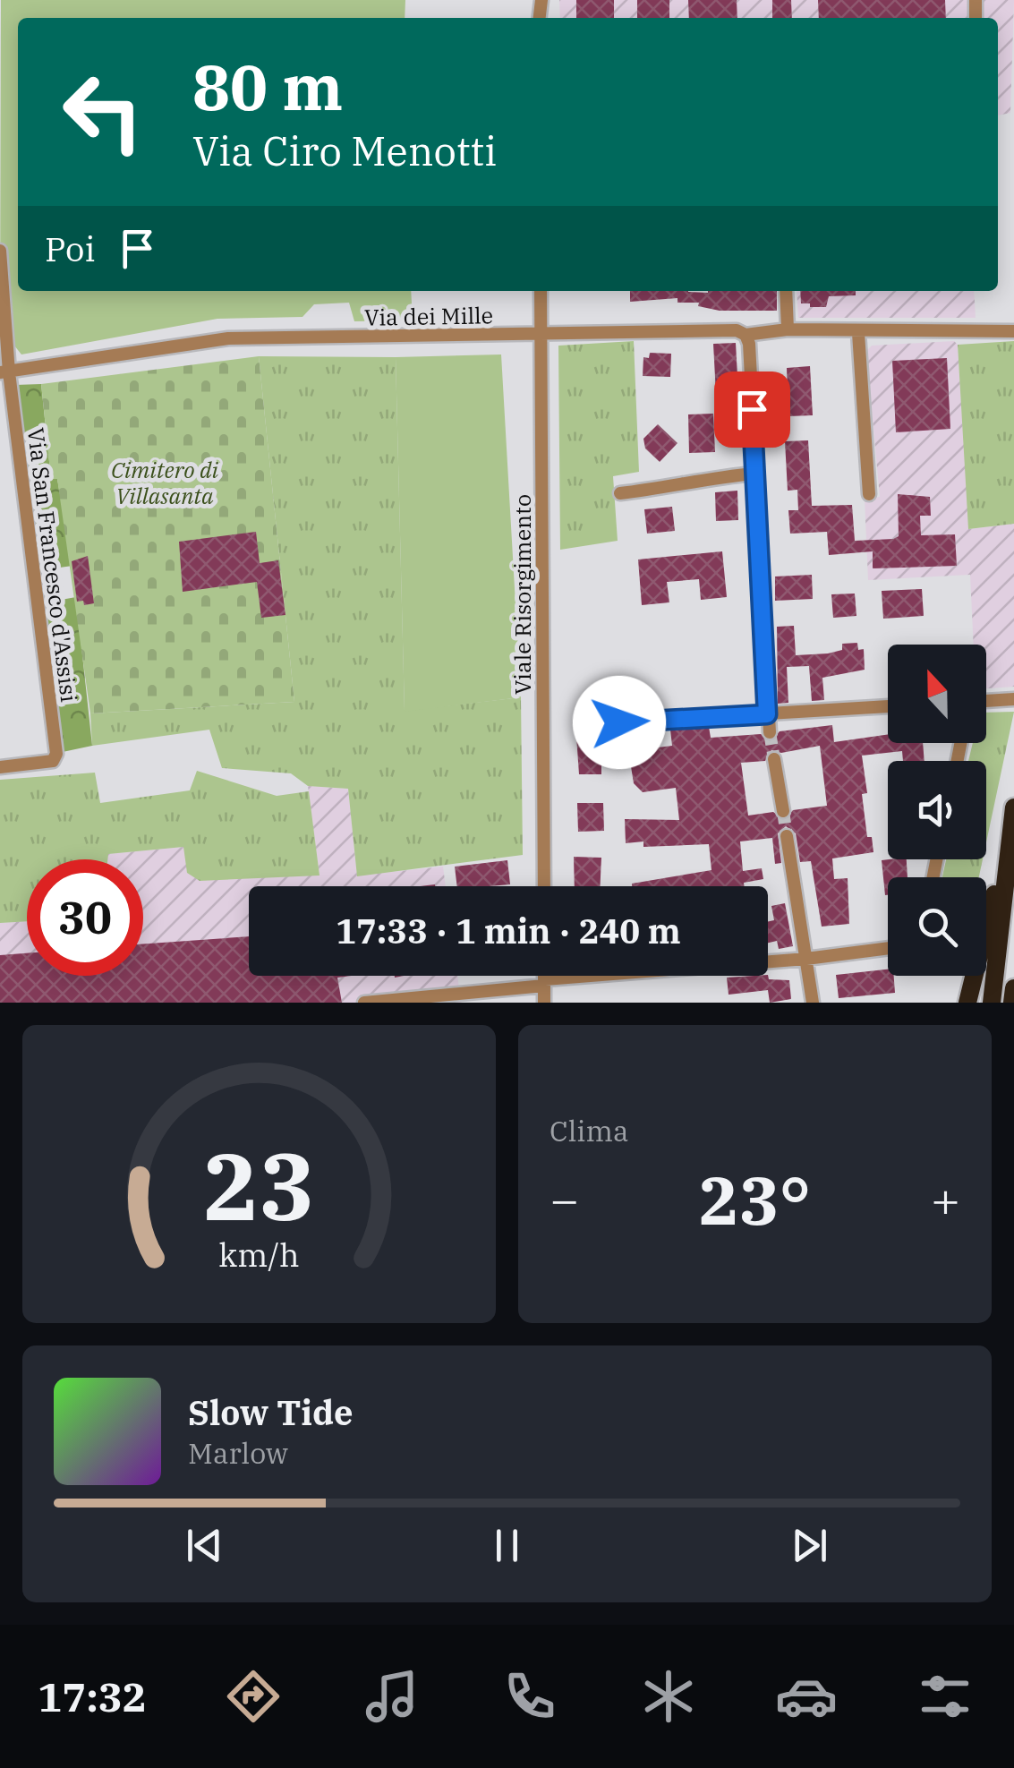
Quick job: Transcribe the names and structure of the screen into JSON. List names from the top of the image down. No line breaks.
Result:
{"streets":{"street":["Via dei Mille","Via San Francesco d'Assisi","Viale Risorgimento"]},"crossings":[["Via dei Mille","Via San Francesco d'Assisi"],["Via dei Mille","Viale Risorgimento"]],"parks":["Cimitero di Villasanta"],"north":"top","page":{"turn":["80 m","Via Ciro Menotti"],"then":"Poi","limit":"30","trip":"17:33 · 1 min · 240 m","tile":"Clima","heat":["−","23°","+"],"song":["Slow Tide","Marlow"],"tabs":"17:32","gauge":["23","km/h"]}}
